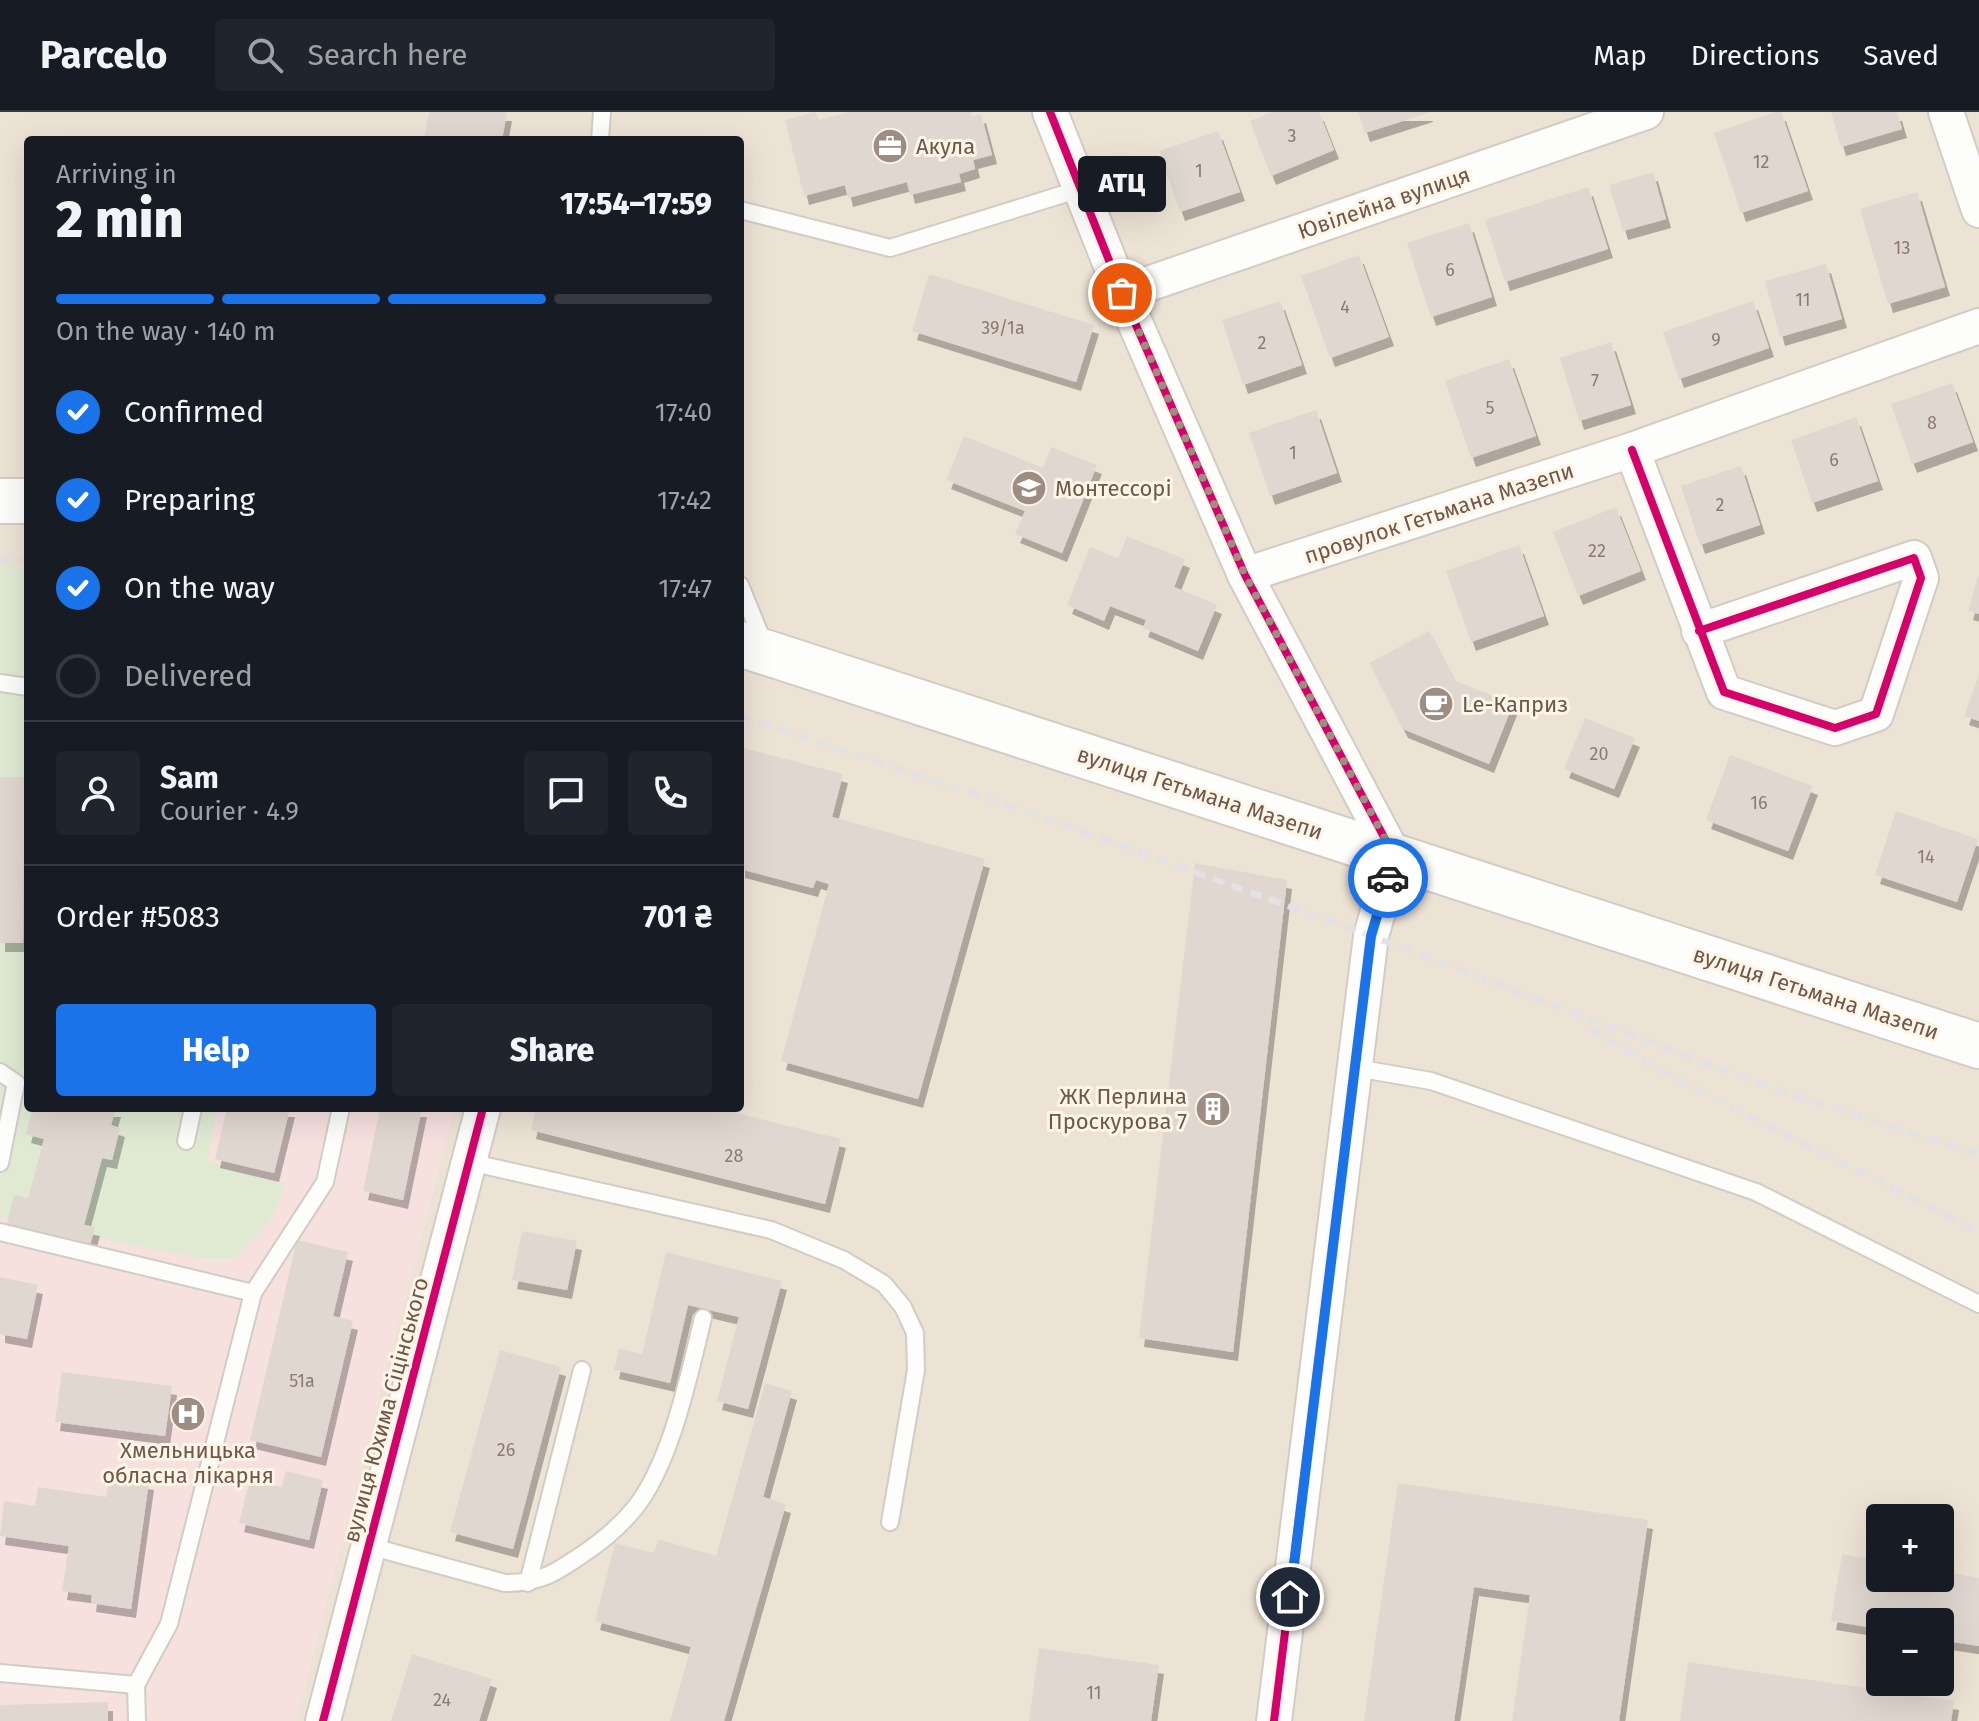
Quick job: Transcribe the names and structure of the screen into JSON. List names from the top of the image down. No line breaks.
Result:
{"streets":{"main road":["вулиця Гетьмана Мазепи"],"street":["Ювілейна вулиця","провулок Гетьмана Мазепи","вулиця Юхима Сіцінського"]},"places":{"office":["Акула"],"other":["АТЦ"],"school or university":["Монтессорі"],"cafe":["Le-Каприз"],"building":["ЖК Перлина Проскурова 7"],"hospital":["Хмельницька обласна лікарня"]},"house_numbers":["3","12","1","13","6","11","4","39/1а","9","2","7","5","8","1","6","2","22","20","16","14","28","51а","26","11","24"],"page":{"header":"Parcelo","search":"Search here","nav":["Map","Directions","Saved"],"heading":["2 min","Arriving in","17:54–17:59"],"panel":["Sam","Courier · 4.9","Order #5083","701 ₴"],"bubble":"АТЦ","bar":"On the way · 140 m","list":[["Confirmed","17:40"],["Preparing","17:42"],["On the way","17:47"],"Delivered"],"buttons":["Help","Share"],"map_buttons":["+","−"]}}
